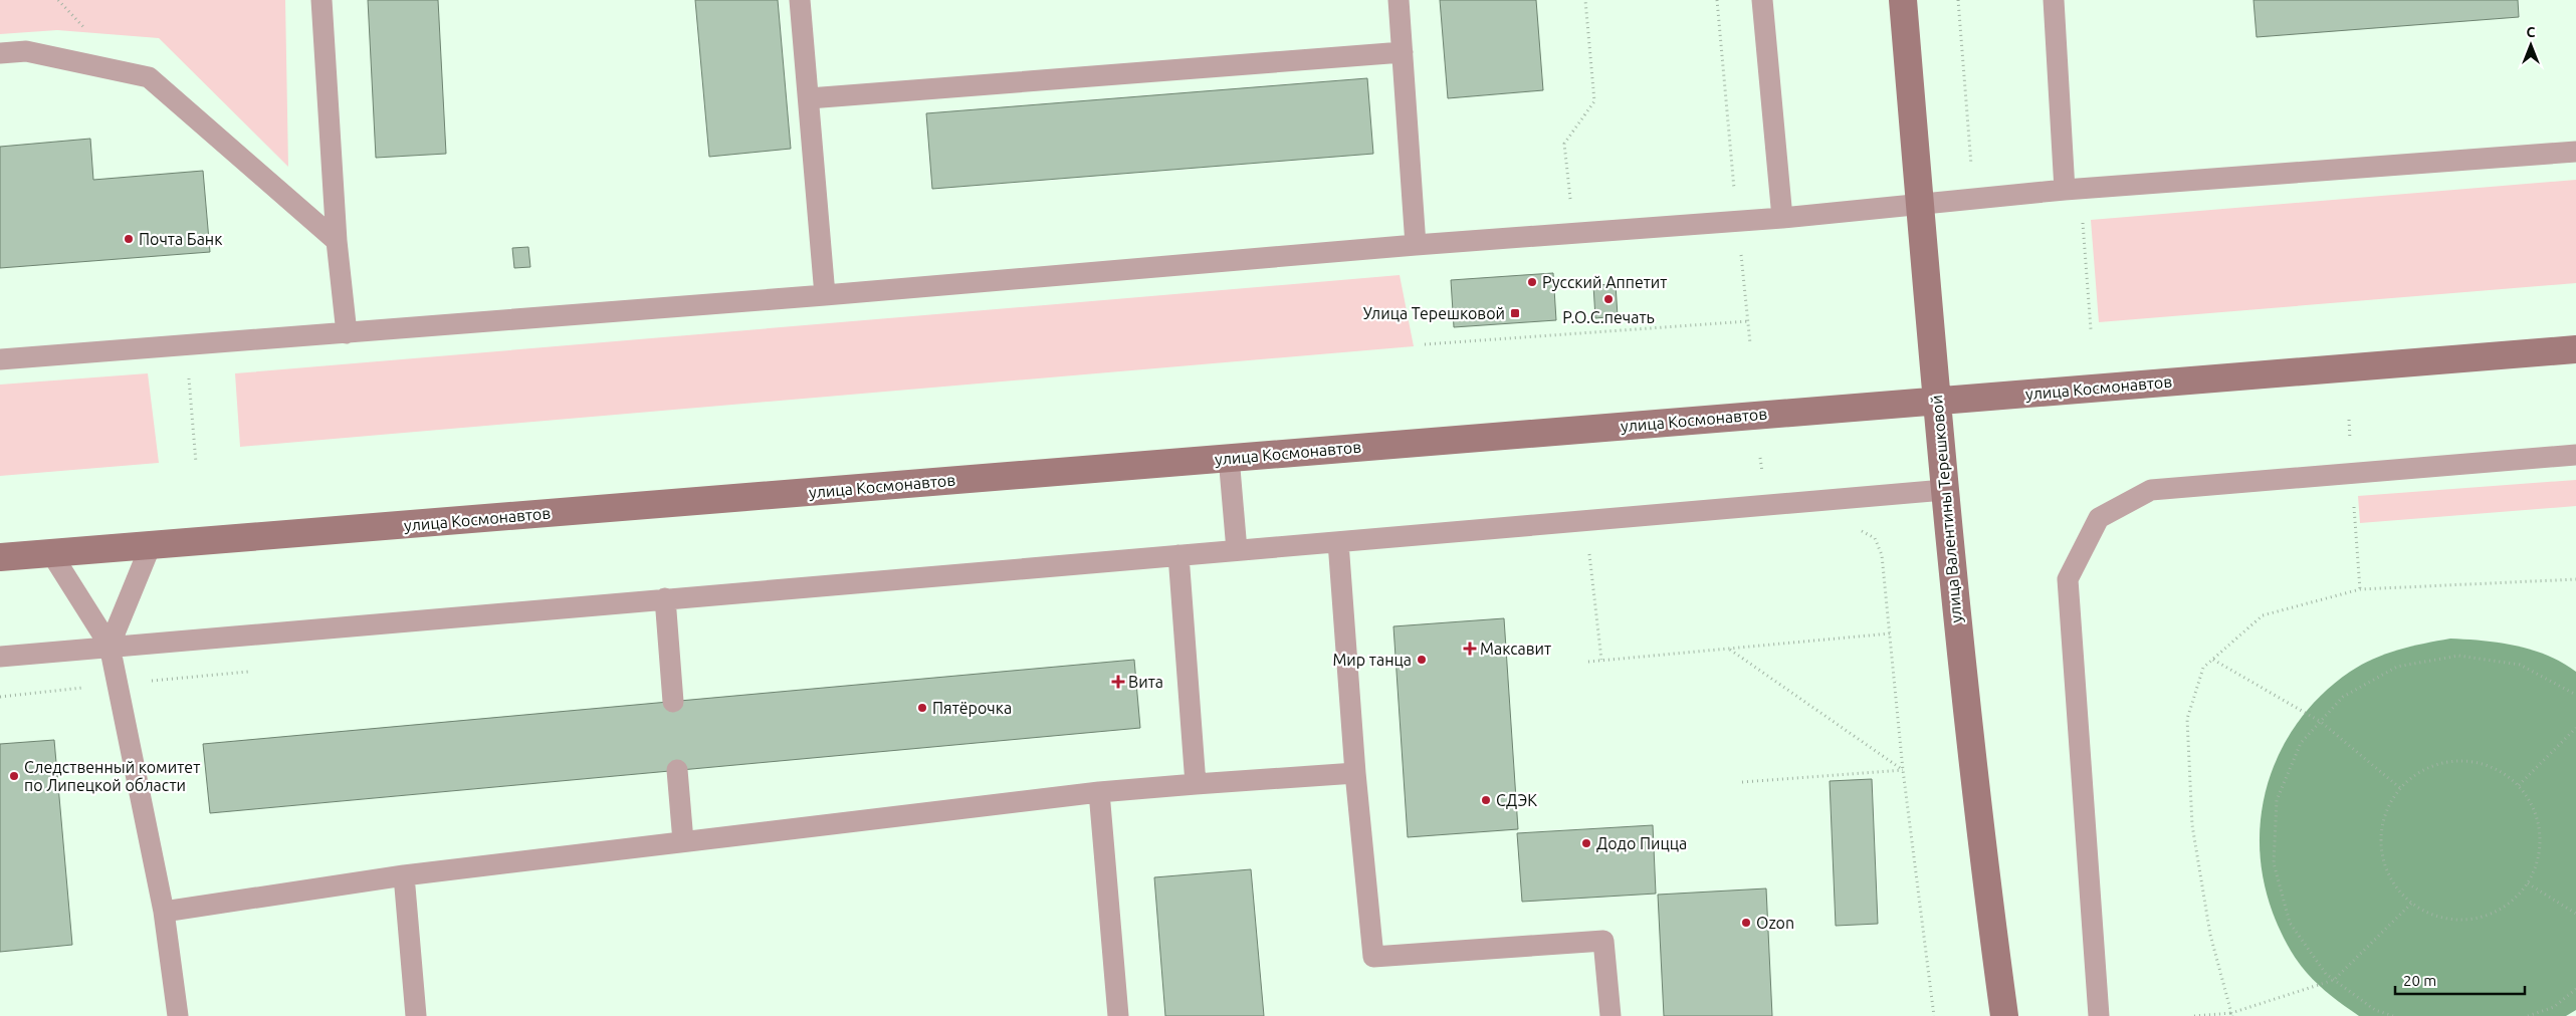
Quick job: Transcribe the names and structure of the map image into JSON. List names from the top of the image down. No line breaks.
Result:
{"streets":{"main road":["улица Космонавтов","улица Валентины Терешковой"]},"crossings":[["улица Космонавтов","улица Валентины Терешковой"]],"places":{"other":["Почта Банк","Русский Аппетит","Р.О.С.печать","Мир танца","Пятёрочка","Следственный комитет по Липецкой области","СДЭК","Додо Пицца","Ozon"],"transit":["Улица Терешковой"],"health":["Максавит","Вита"]},"scale_bar":"20 m","north":"top"}
